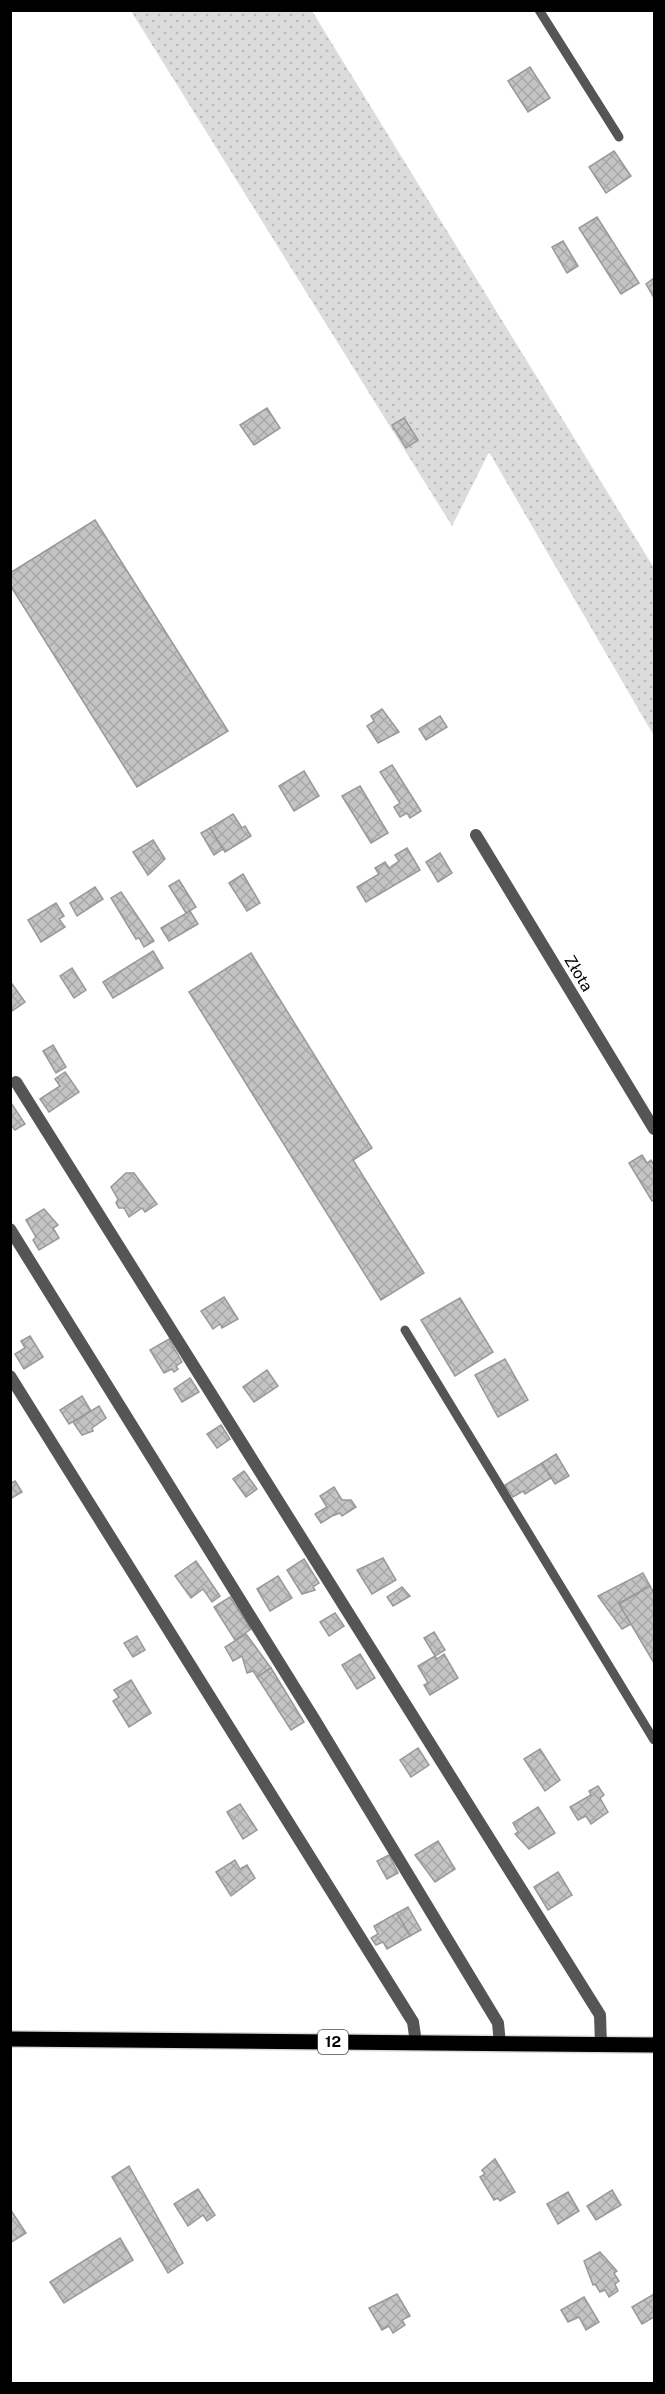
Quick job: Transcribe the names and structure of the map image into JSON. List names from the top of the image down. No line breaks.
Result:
{"streets":{"main road":["12"],"street":["Złota"]}}
